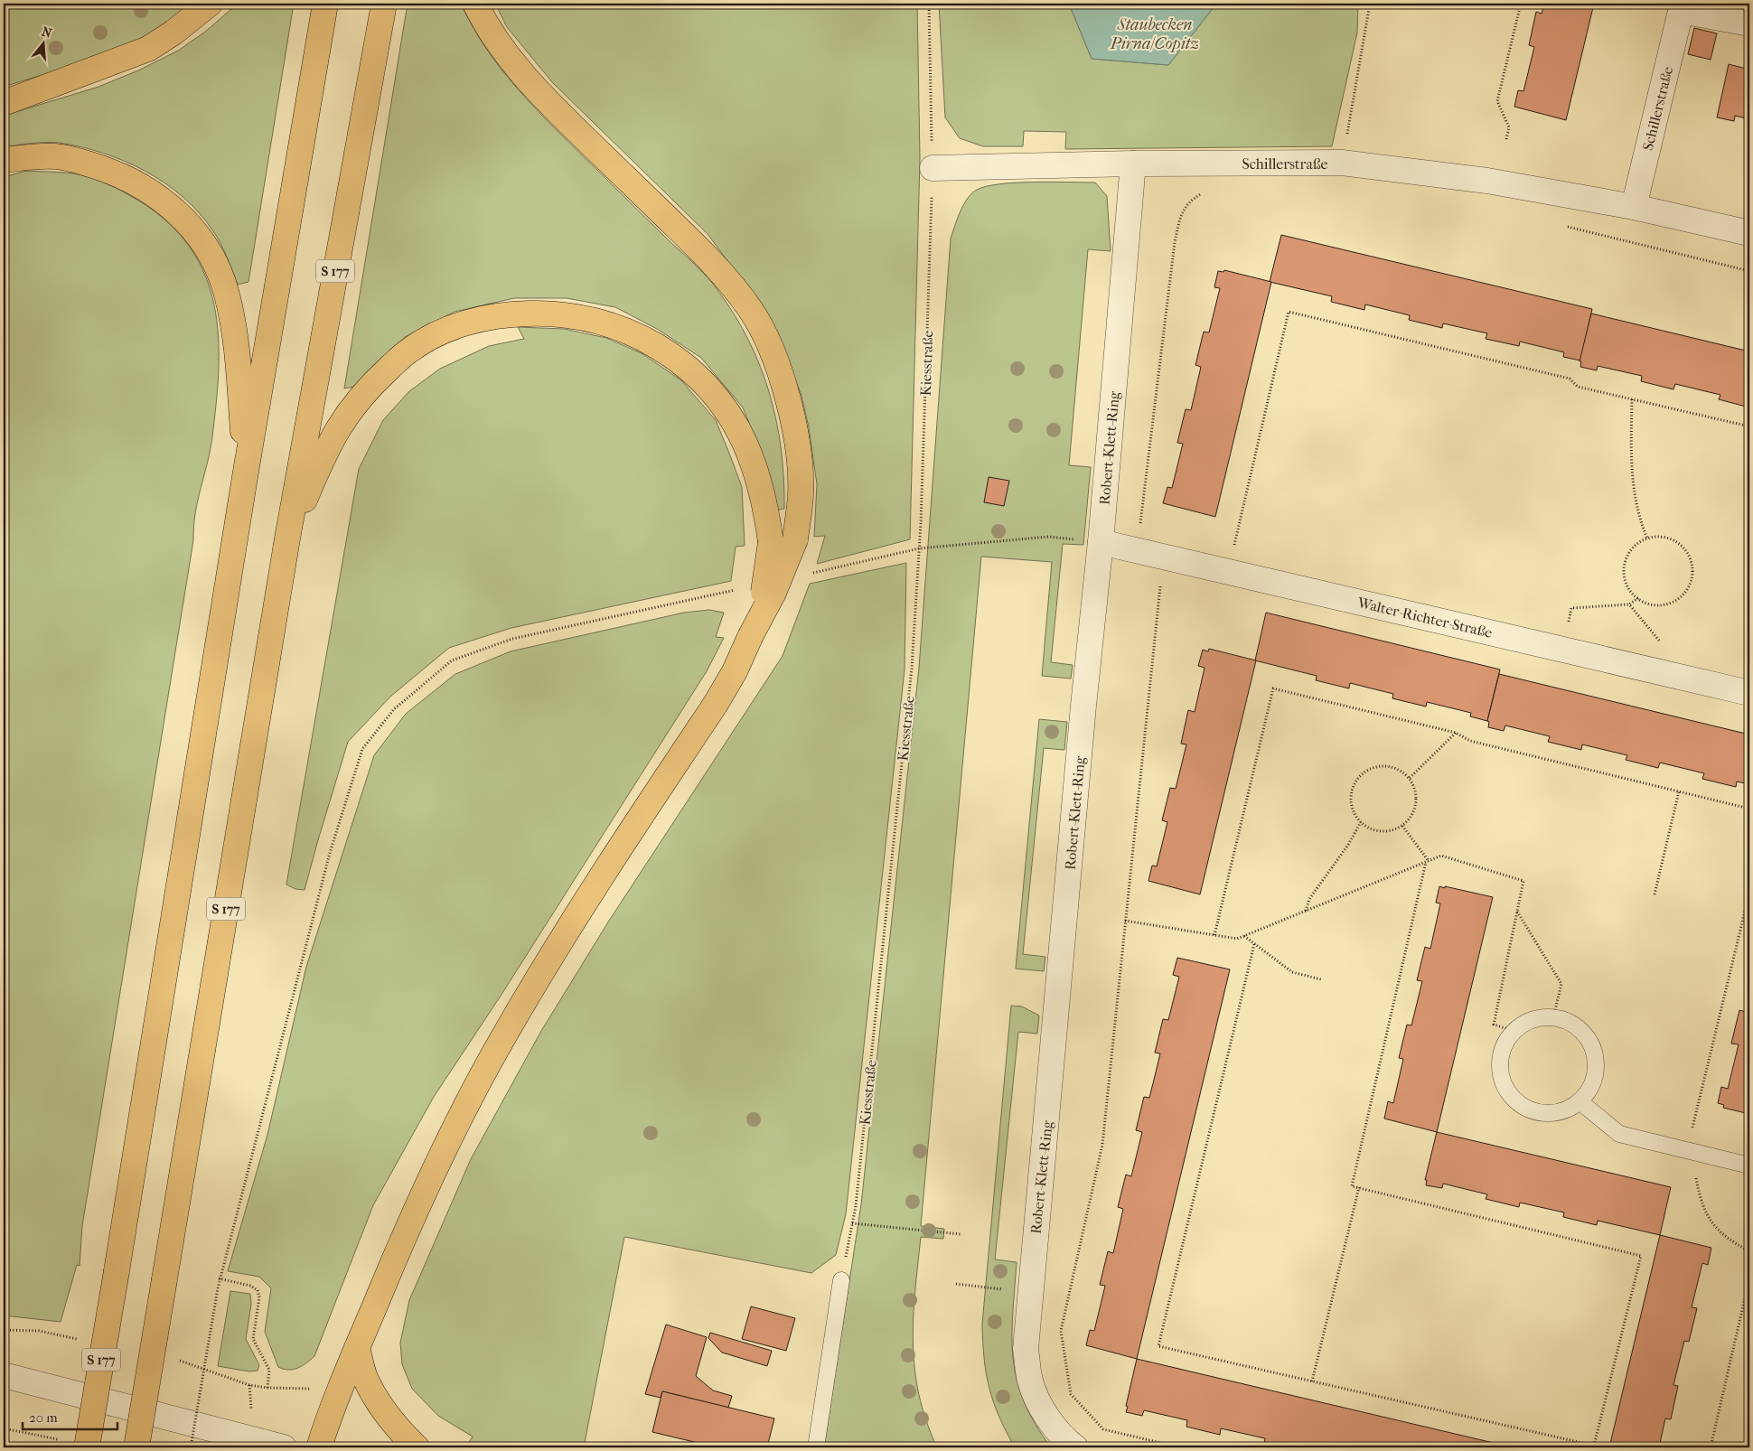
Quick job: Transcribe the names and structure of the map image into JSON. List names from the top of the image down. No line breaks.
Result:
{"streets":{"highway":["S 177"],"street":["Schillerstraße","Robert-Klett-Ring","Walter-Richter-Straße"],"path":["Kiesstraße"]},"crossings":[["Schillerstraße","Kiesstraße"],["Schillerstraße","Robert-Klett-Ring"],["Robert-Klett-Ring","Walter-Richter-Straße"]],"water":["Staubecken Pirna/Copitz"],"scale_bar":"20 m","north":"top"}
